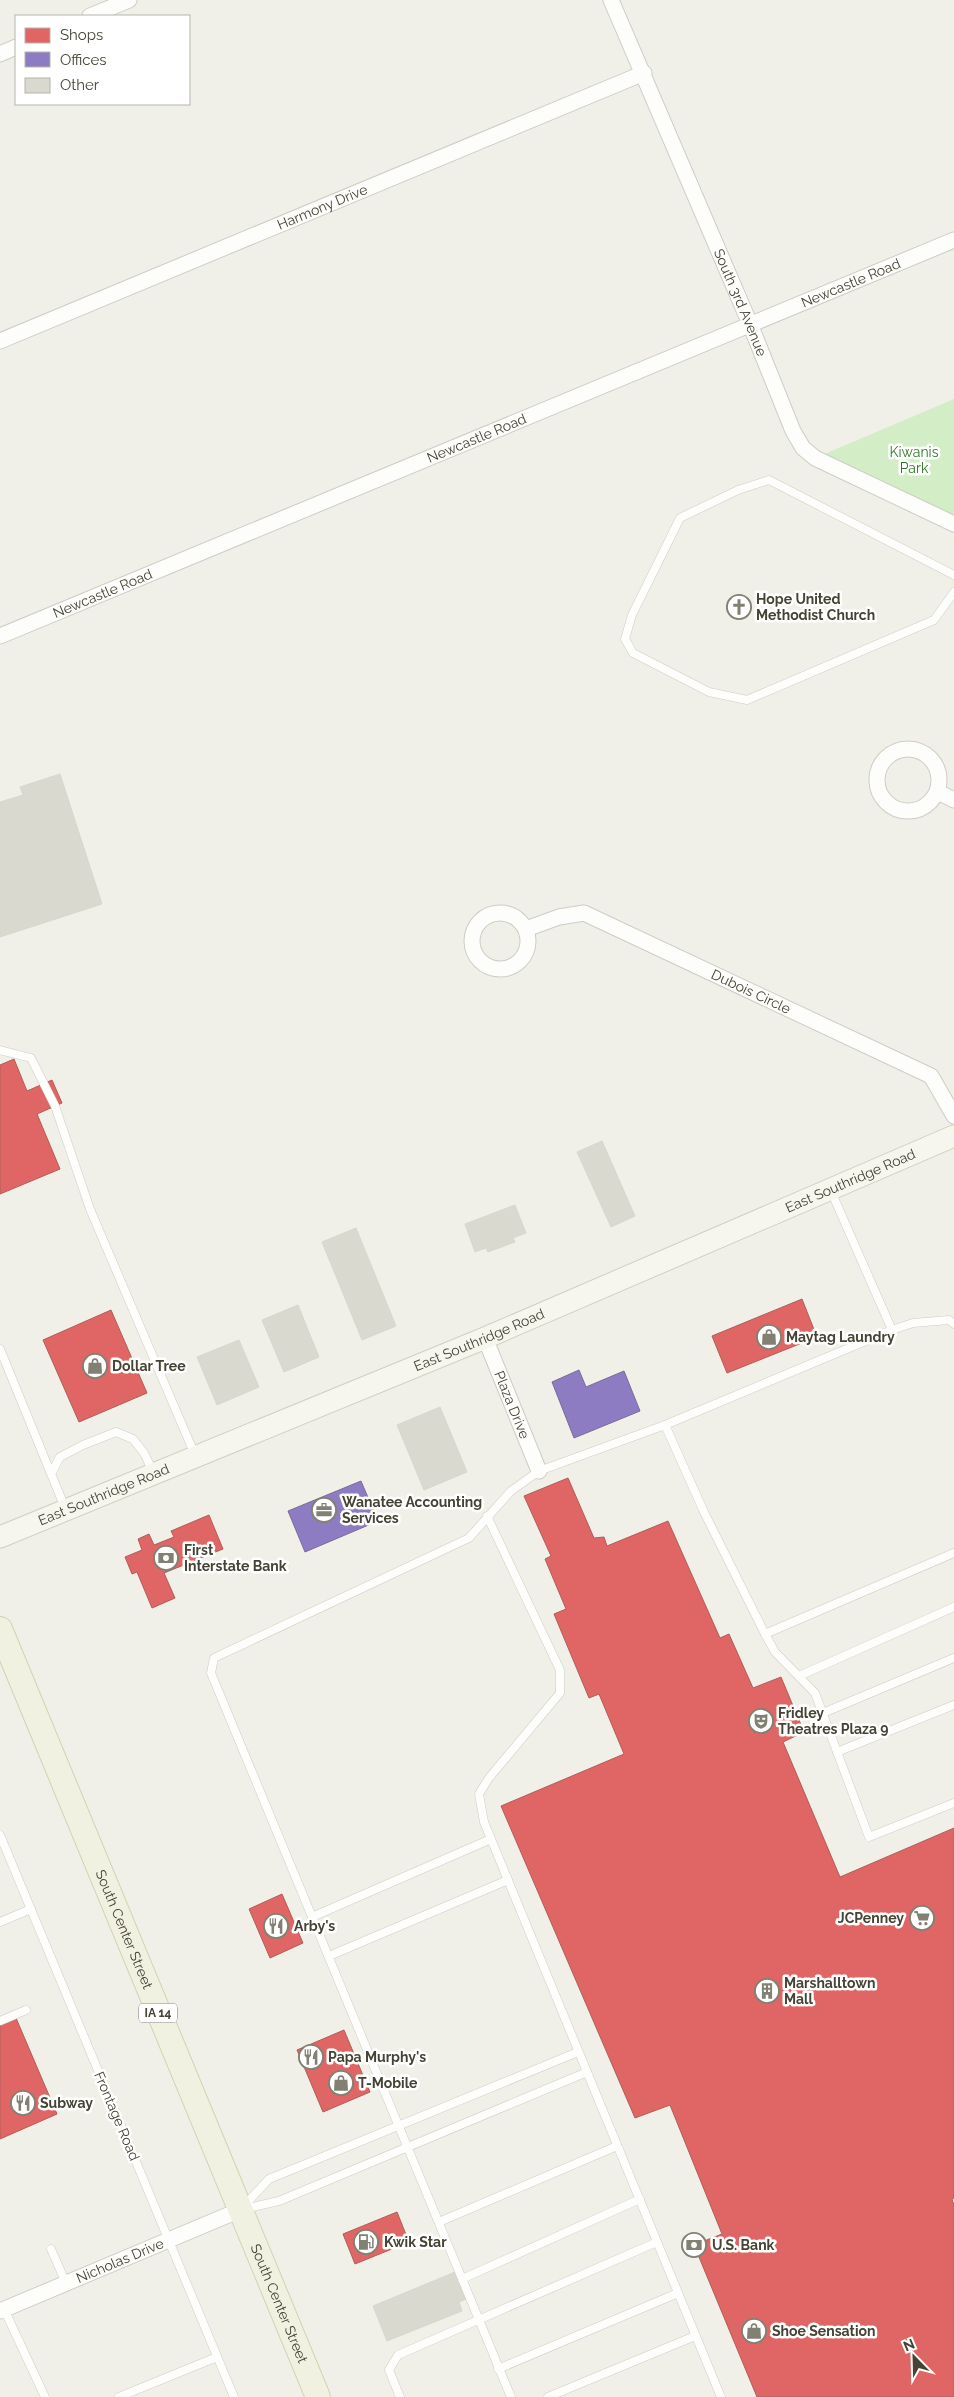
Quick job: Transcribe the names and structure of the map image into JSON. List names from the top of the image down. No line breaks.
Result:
{"streets":{"main road":["South Center Street","IA 14"],"street":["Harmony Drive","Newcastle Road","South 3rd Avenue","Dubois Circle","East Southridge Road","Plaza Drive","Nicholas Drive"],"lane":["Frontage Road"]},"crossings":[["Harmony Drive","South 3rd Avenue"],["Newcastle Road","South 3rd Avenue"],["East Southridge Road","Plaza Drive"],["South Center Street","Nicholas Drive"],["Frontage Road","Nicholas Drive"]],"parks":["Kiwanis Park"],"places":{"church":["Hope United Methodist Church"],"shop":["Maytag Laundry","Dollar Tree","T-Mobile","Shoe Sensation"],"office":["Wanatee Accounting Services"],"bank":["First Interstate Bank","U.S. Bank"],"theatre":["Fridley Theatres Plaza 9"],"supermarket":["JCPenney"],"restaurant":["Arby's","Papa Murphy's","Subway"],"building":["Marshalltown Mall"],"fuel station":["Kwik Star"]},"legend":["Shops","Offices","Other"],"north":"top left"}
